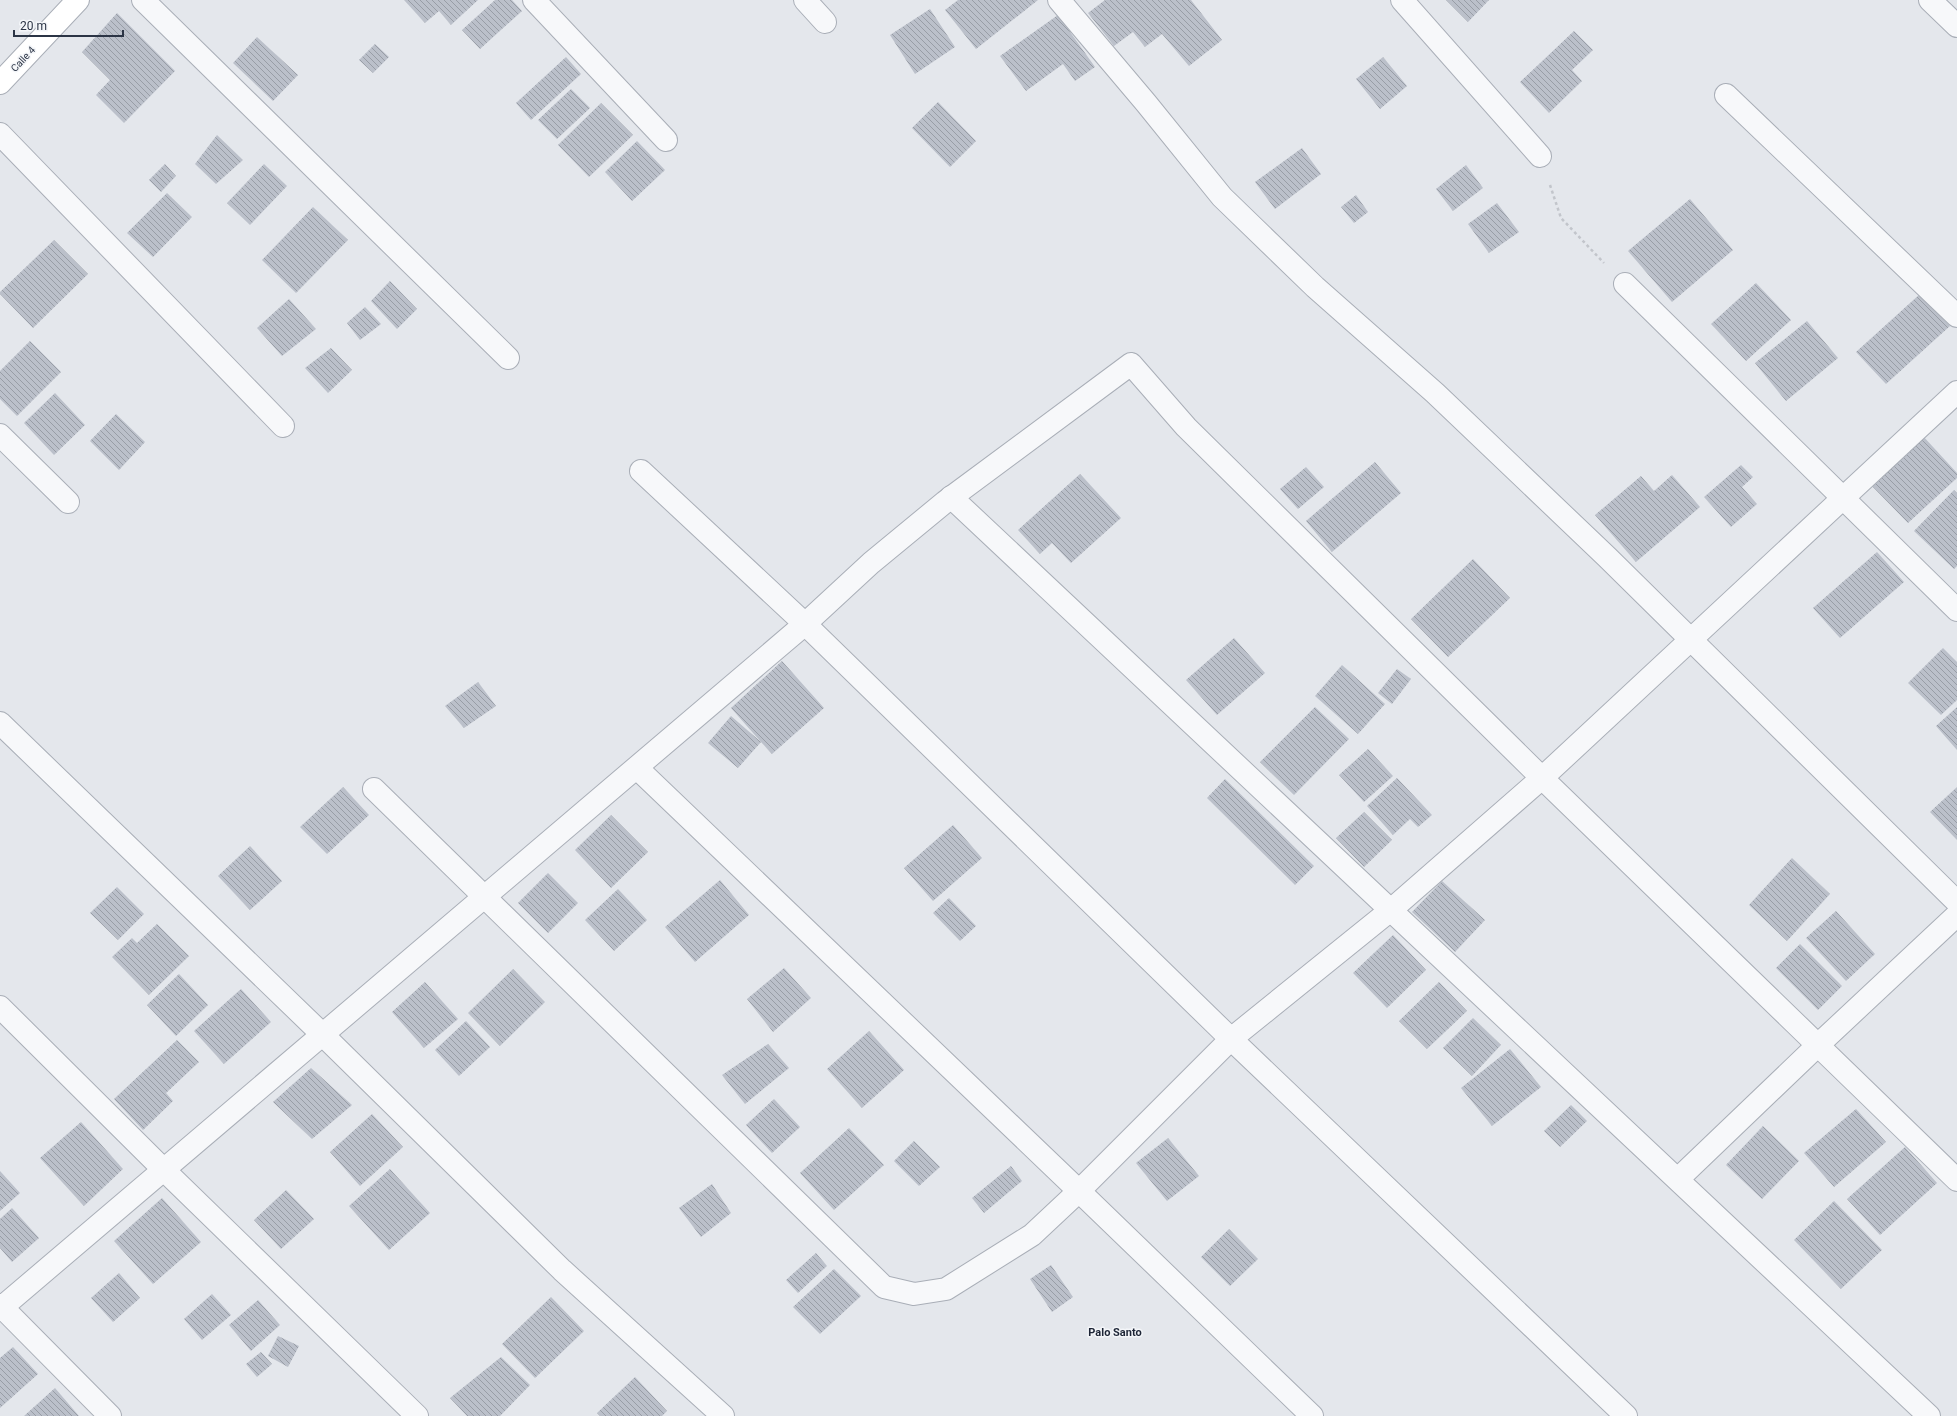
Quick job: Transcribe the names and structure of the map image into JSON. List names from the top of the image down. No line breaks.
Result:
{"streets":{"street":["Calle 4"]},"districts":["Palo Santo"],"scale_bar":"20 m"}
